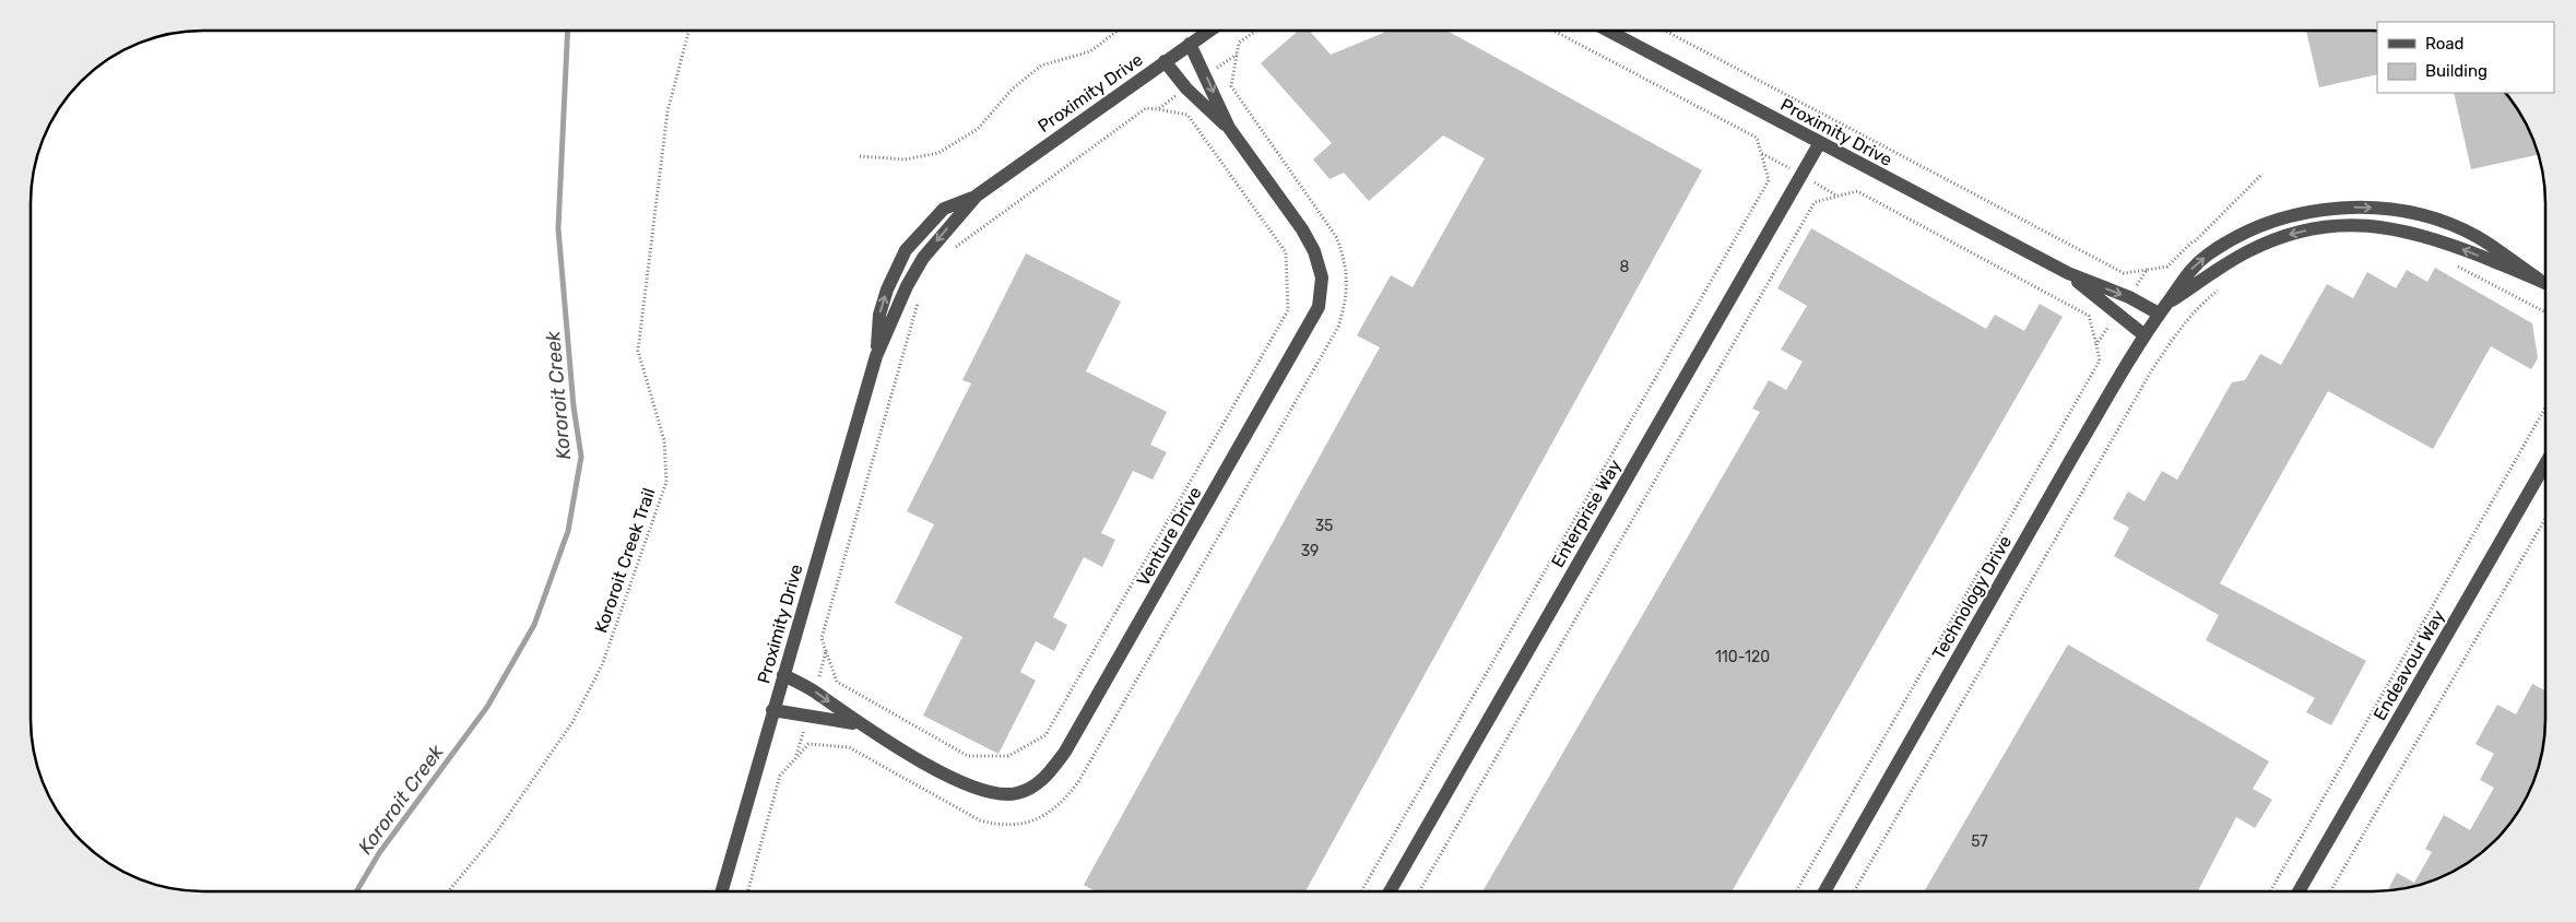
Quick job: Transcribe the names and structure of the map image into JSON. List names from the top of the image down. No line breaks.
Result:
{"streets":{"street":["Proximity Drive","Enterprise Way","Venture Drive","Technology Drive","Endeavour Way"],"path":["Kororoit Creek Trail"]},"crossings":[["Proximity Drive","Enterprise Way"],["Proximity Drive","Venture Drive"],["Proximity Drive","Technology Drive"]],"water":["Kororoit Creek"],"house_numbers":["8","35","39","110-120","57"],"legend":["Road","Building"]}
